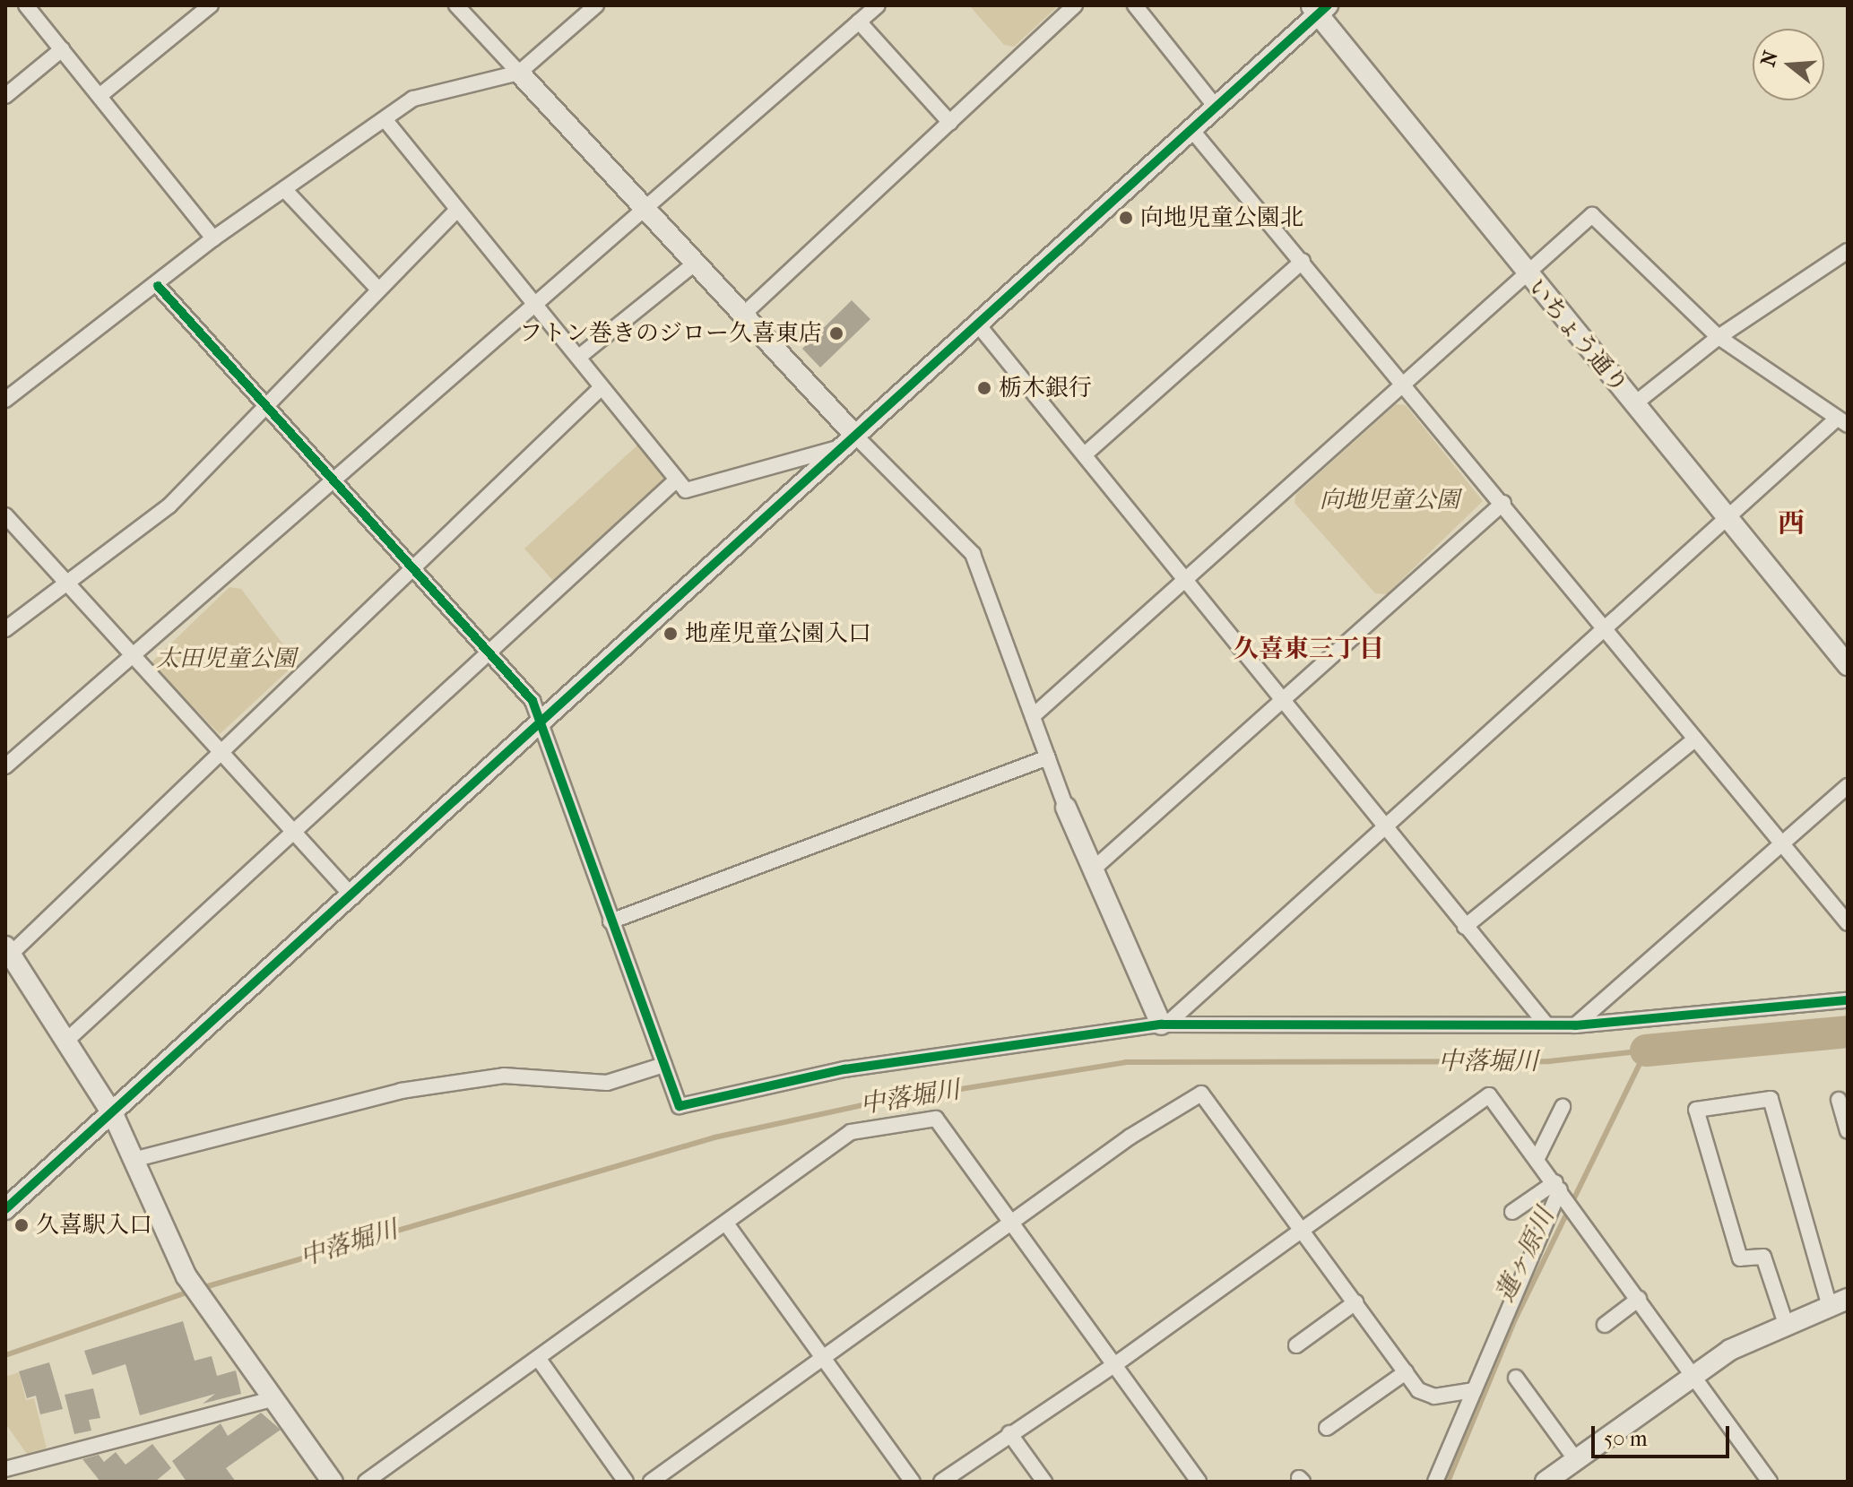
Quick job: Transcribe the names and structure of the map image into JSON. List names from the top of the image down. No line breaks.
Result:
{"streets":{"street":["いちょう通り"]},"districts":["西","久喜東三丁目"],"water":["中落堀川","蓮ヶ原川"],"parks":["向地児童公園","太田児童公園"],"places":["向地児童公園北","フトン巻きのジロー久喜東店","栃木銀行","地産児童公園入口","久喜駅入口"],"scale_bar":"50 m","north":"left"}
